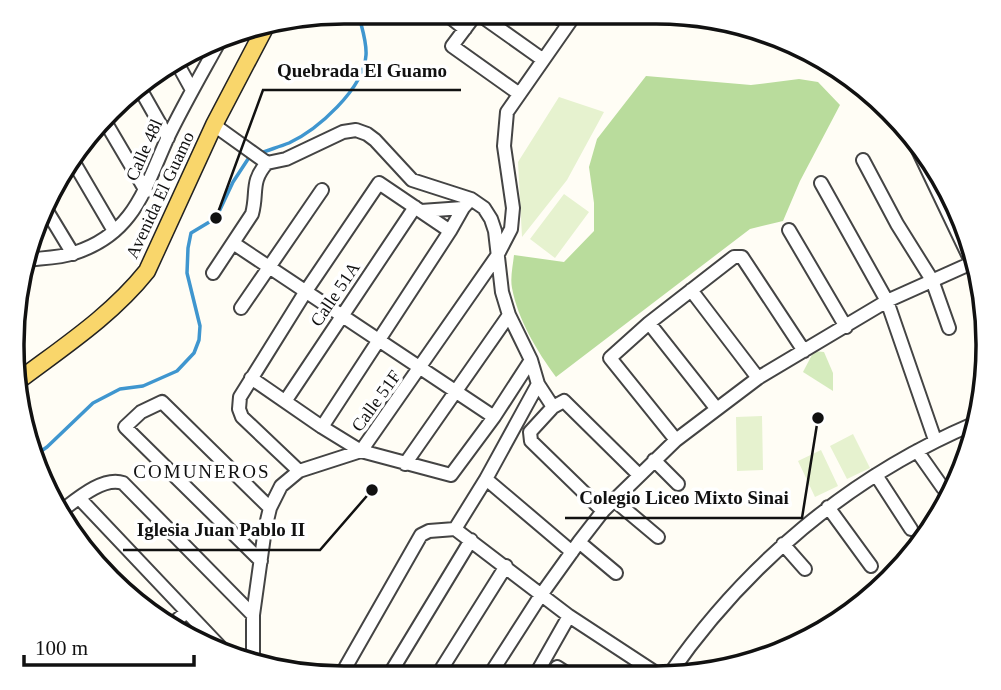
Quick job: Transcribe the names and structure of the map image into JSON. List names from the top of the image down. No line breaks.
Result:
{"streets":{"main road":["Avenida El Guamo"],"street":["Calle 48l","Calle 51A","Calle 51F"]},"districts":["COMUNEROS"],"places":["Quebrada El Guamo","Colegio Liceo Mixto Sinai","Iglesia Juan Pablo II"],"scale_bar":"100 m"}
